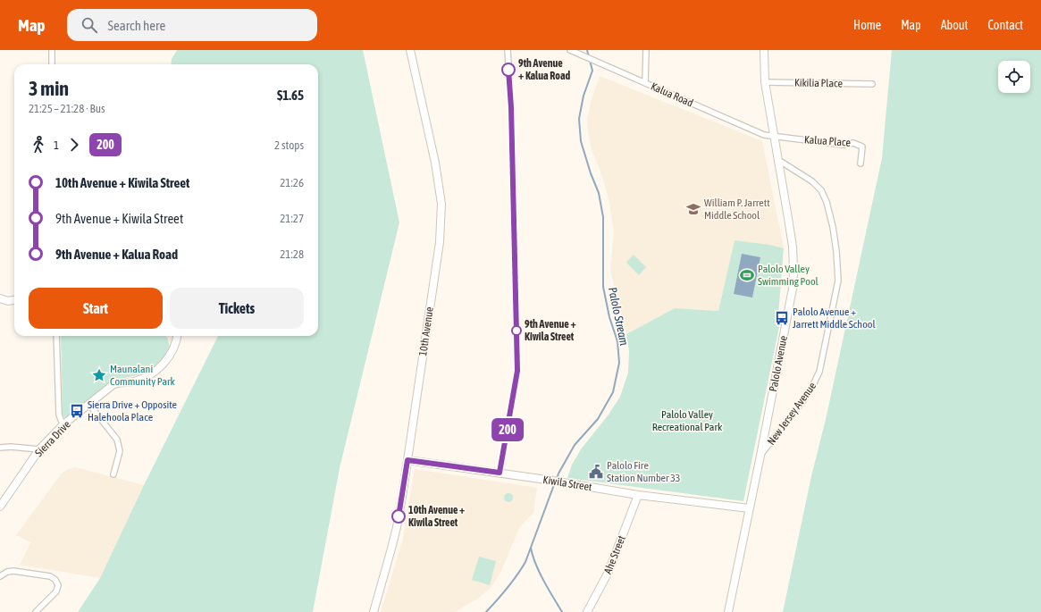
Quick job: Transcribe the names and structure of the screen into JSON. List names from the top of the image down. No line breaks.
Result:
{"streets":{"street":["Kikilia Place","Kalua Road","Kalua Place","10th Avenue","Palolo Avenue","New Jersey Avenue","Sierra Drive","Kiwila Street","Ahe Street"]},"crossings":[["Kikilia Place","Palolo Avenue"],["Kalua Road","Kalua Place"],["Kalua Road","Palolo Avenue"],["Kalua Place","Palolo Avenue"],["10th Avenue","Kiwila Street"],["Palolo Avenue","New Jersey Avenue"],["Palolo Avenue","Kiwila Street"],["Kiwila Street","Ahe Street"]],"water":["Palolo Stream"],"parks":["Palolo Valley Recreational Park"],"places":{"other":["9th Avenue + Kalua Road","9th Avenue + Kiwila Street","10th Avenue + Kiwila Street"],"school or university":["William P. Jarrett Middle School"],"sports":["Palolo Valley Swimming Pool"],"bus stop":["Palolo Avenue + Jarrett Middle School","Sierra Drive + Opposite Halehoola Place"],"place":["Maunalani Community Park"],"public building":["Palolo Fire Station Number 33"]},"lines":["bus line 200"],"page":{"header":"Map","search":"Search here","nav":["Home","Map","About","Contact"],"on_map":"200","heading":["3 min","21:25 – 21:28 · Bus","$1.65"],"legs":["1","200","2 stops"],"list":[{"name":"10th Avenue + Kiwila Street","value":"21:26"},{"name":"9th Avenue + Kiwila Street","value":"21:27"},{"name":"9th Avenue + Kalua Road","value":"21:28"}],"buttons":["Start","Tickets"]}}
